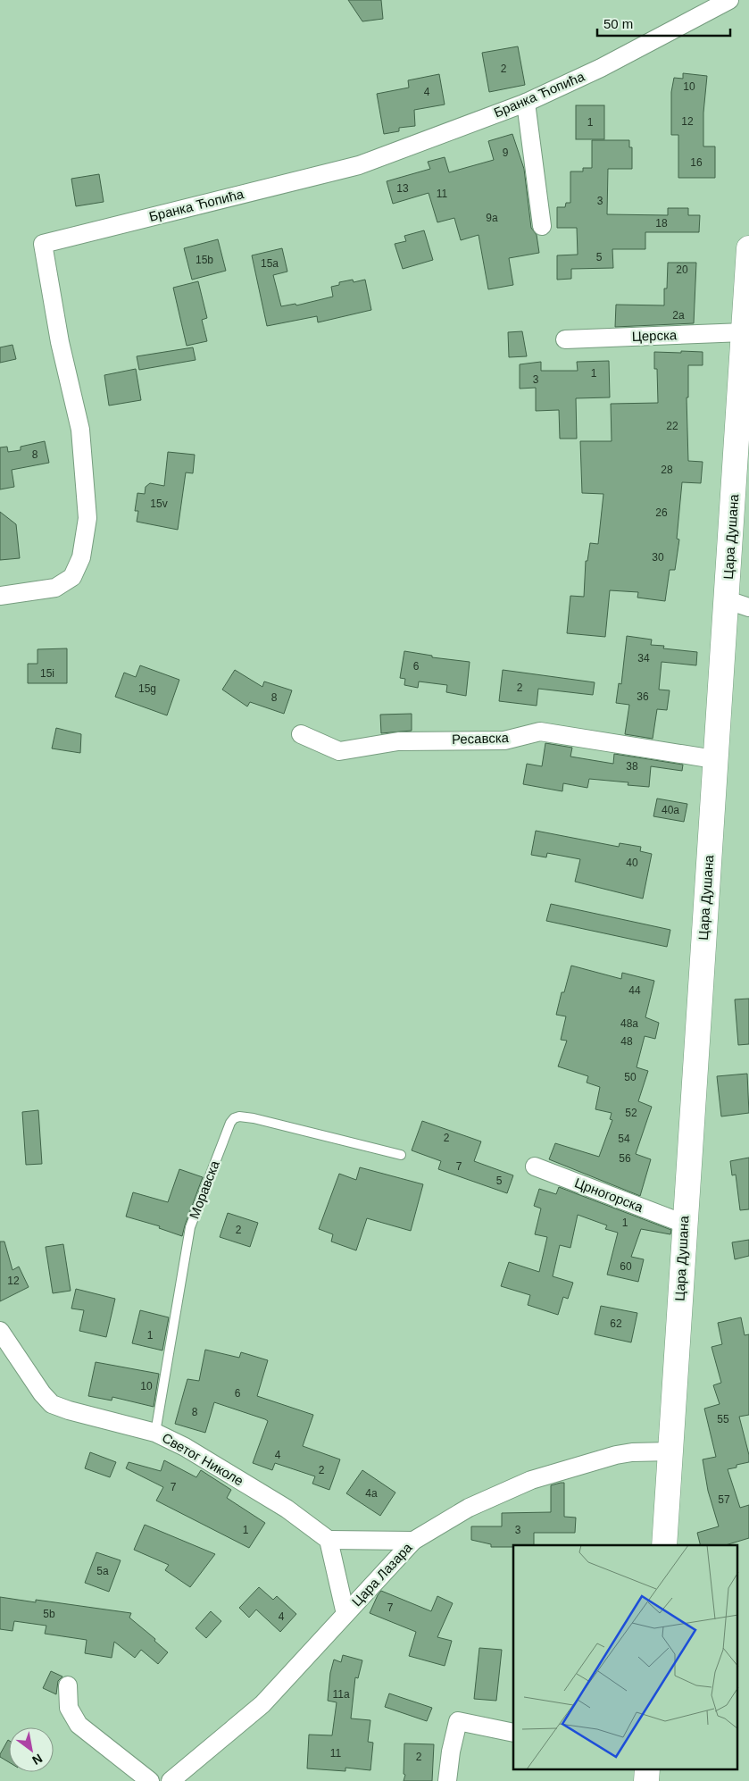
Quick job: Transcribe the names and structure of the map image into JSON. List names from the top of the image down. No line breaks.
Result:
{"streets":{"main road":["Цара Душана"],"street":["Бранка Ћопића","Церска","Ресавска","Црногорска","Светог Николе","Цара Лазара"],"lane":["Моравска"]},"crossings":[["Церска","Цара Душана"],["Цара Душана","Ресавска"],["Цара Душана","Црногорска"],["Цара Душана","Цара Лазара"],["Моравска","Светог Николе"]],"house_numbers":["2","10","4","12","1","9","16","13","11","3","9a","18","5","15b","15a","20","2a","1","3","22","8","28","15v","26","30","34","6","15i","2","15g","36","8","38","40a","40","44","48a","48","50","52","2","54","56","7","5","1","2","60","12","62","1","10","6","8","55","4","2","7","4a","57","1","3","5a","7","5b","4","11a","11","2"],"scale_bar":"50 m","north":"bottom right"}
